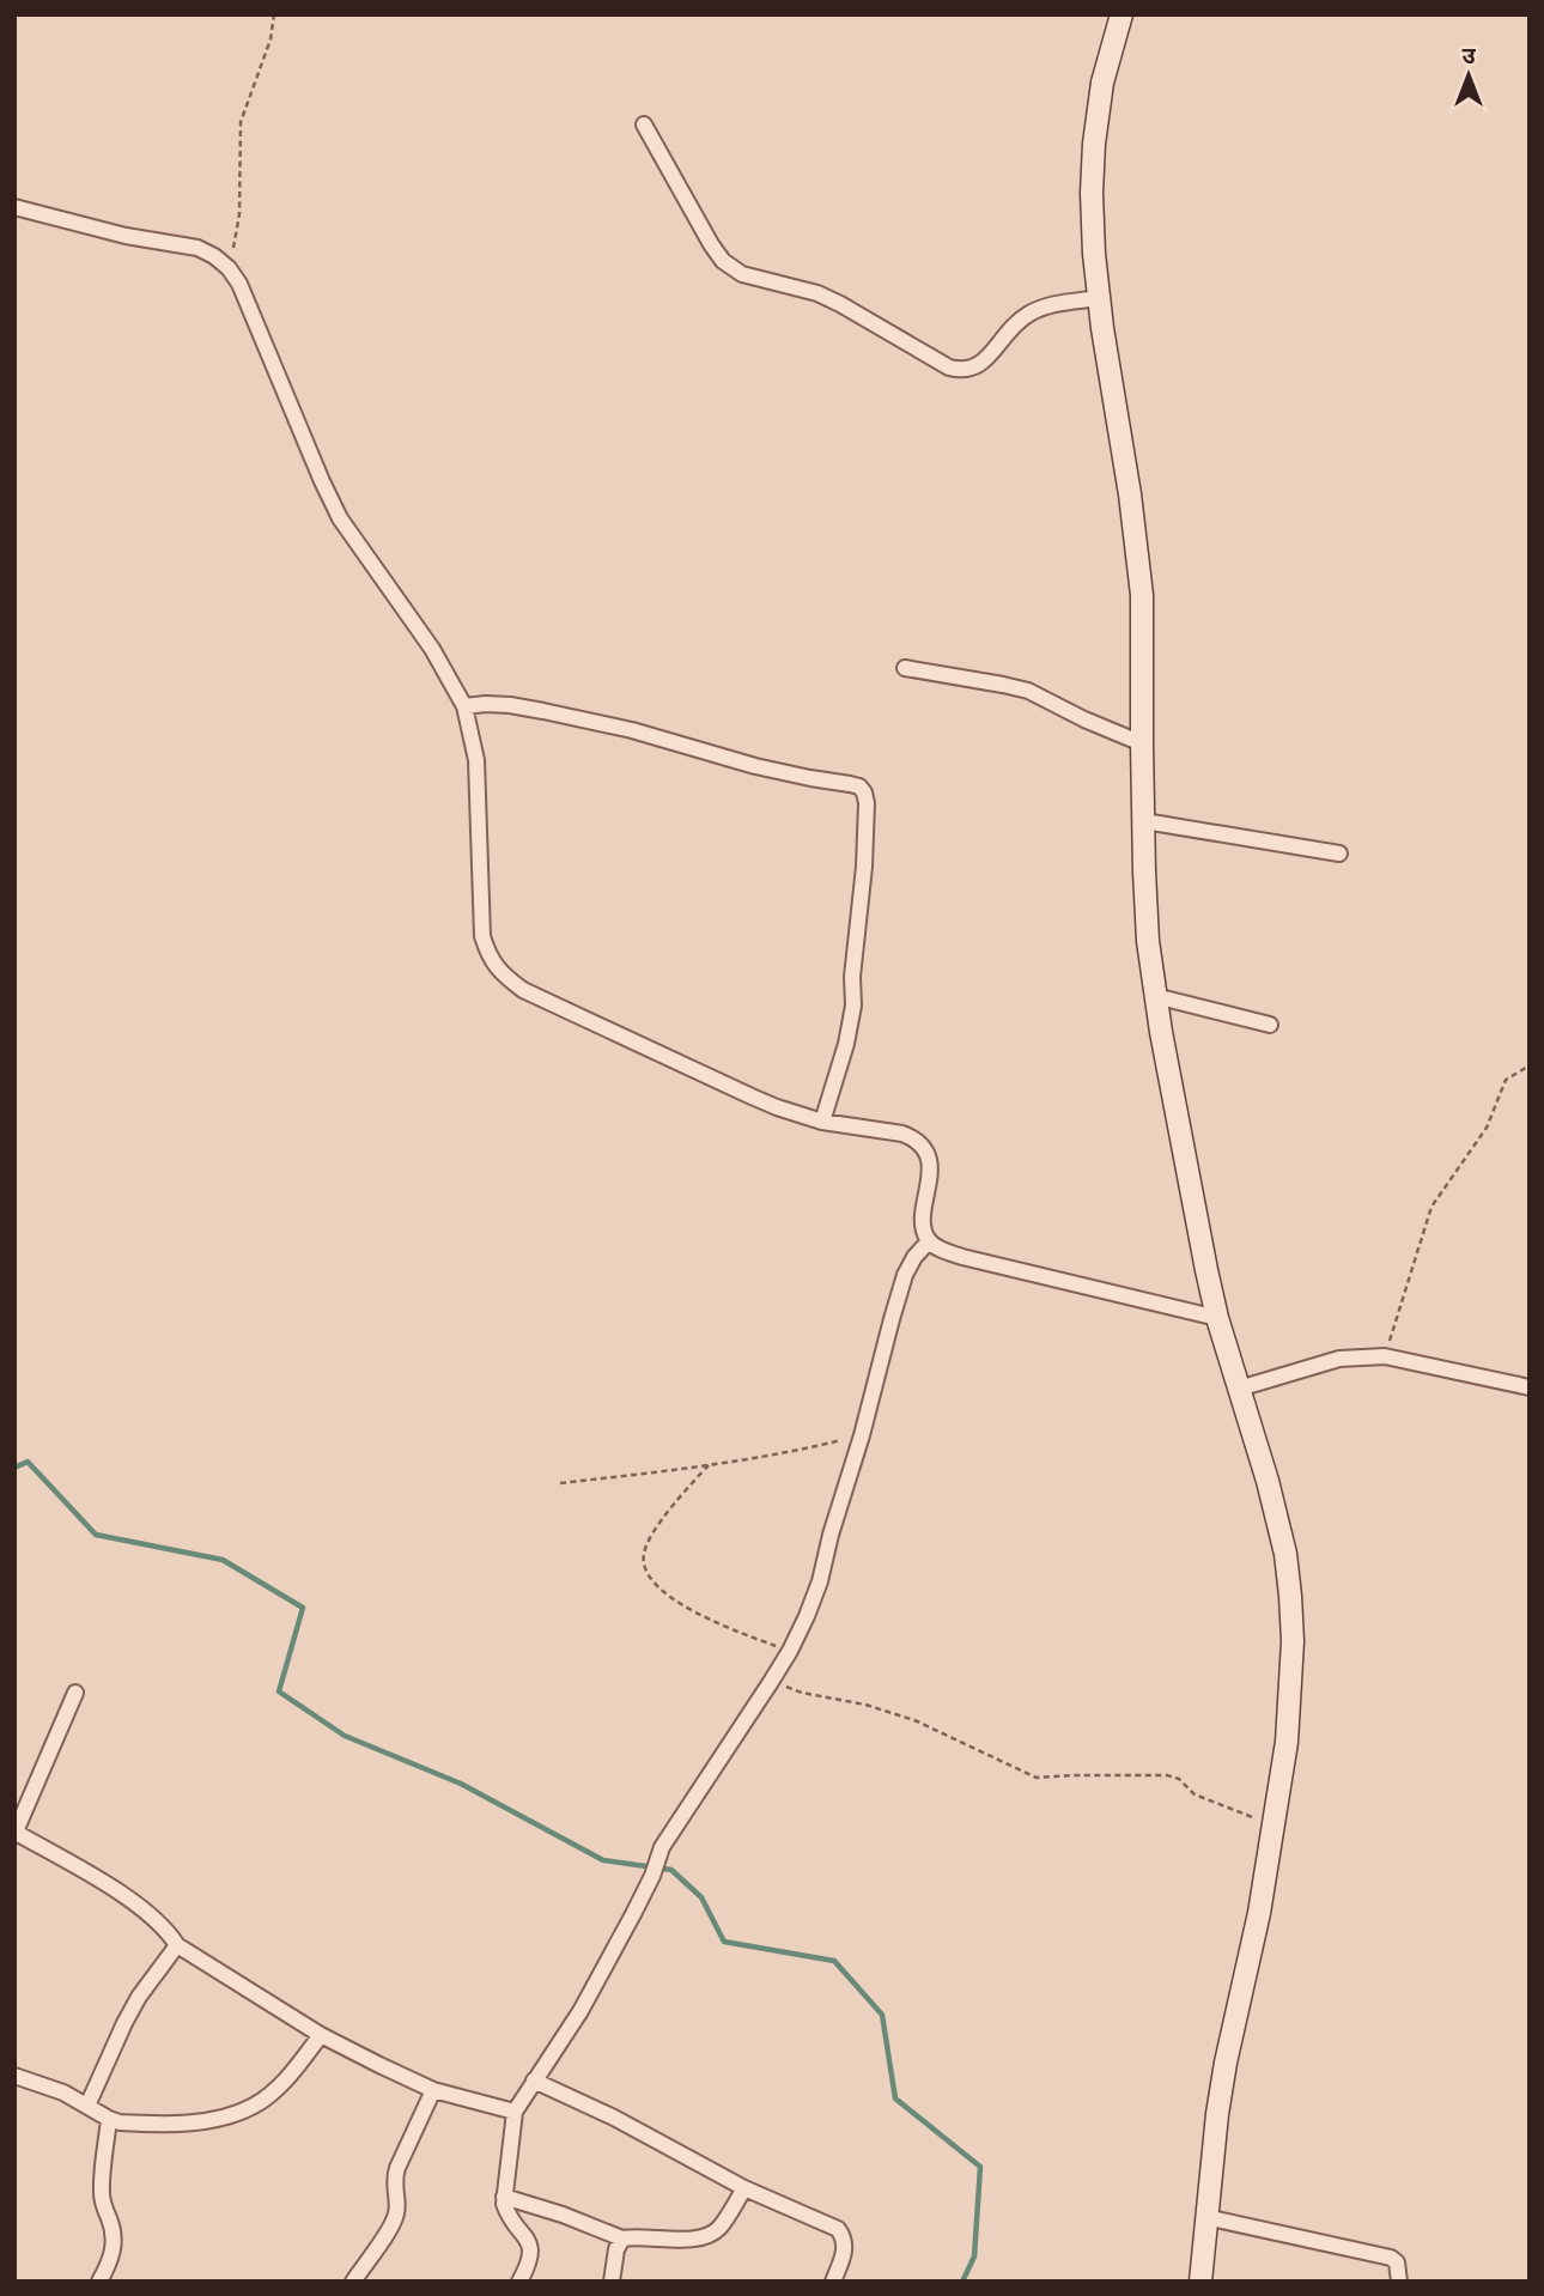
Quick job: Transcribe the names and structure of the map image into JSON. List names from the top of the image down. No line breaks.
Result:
{"north":"top"}
